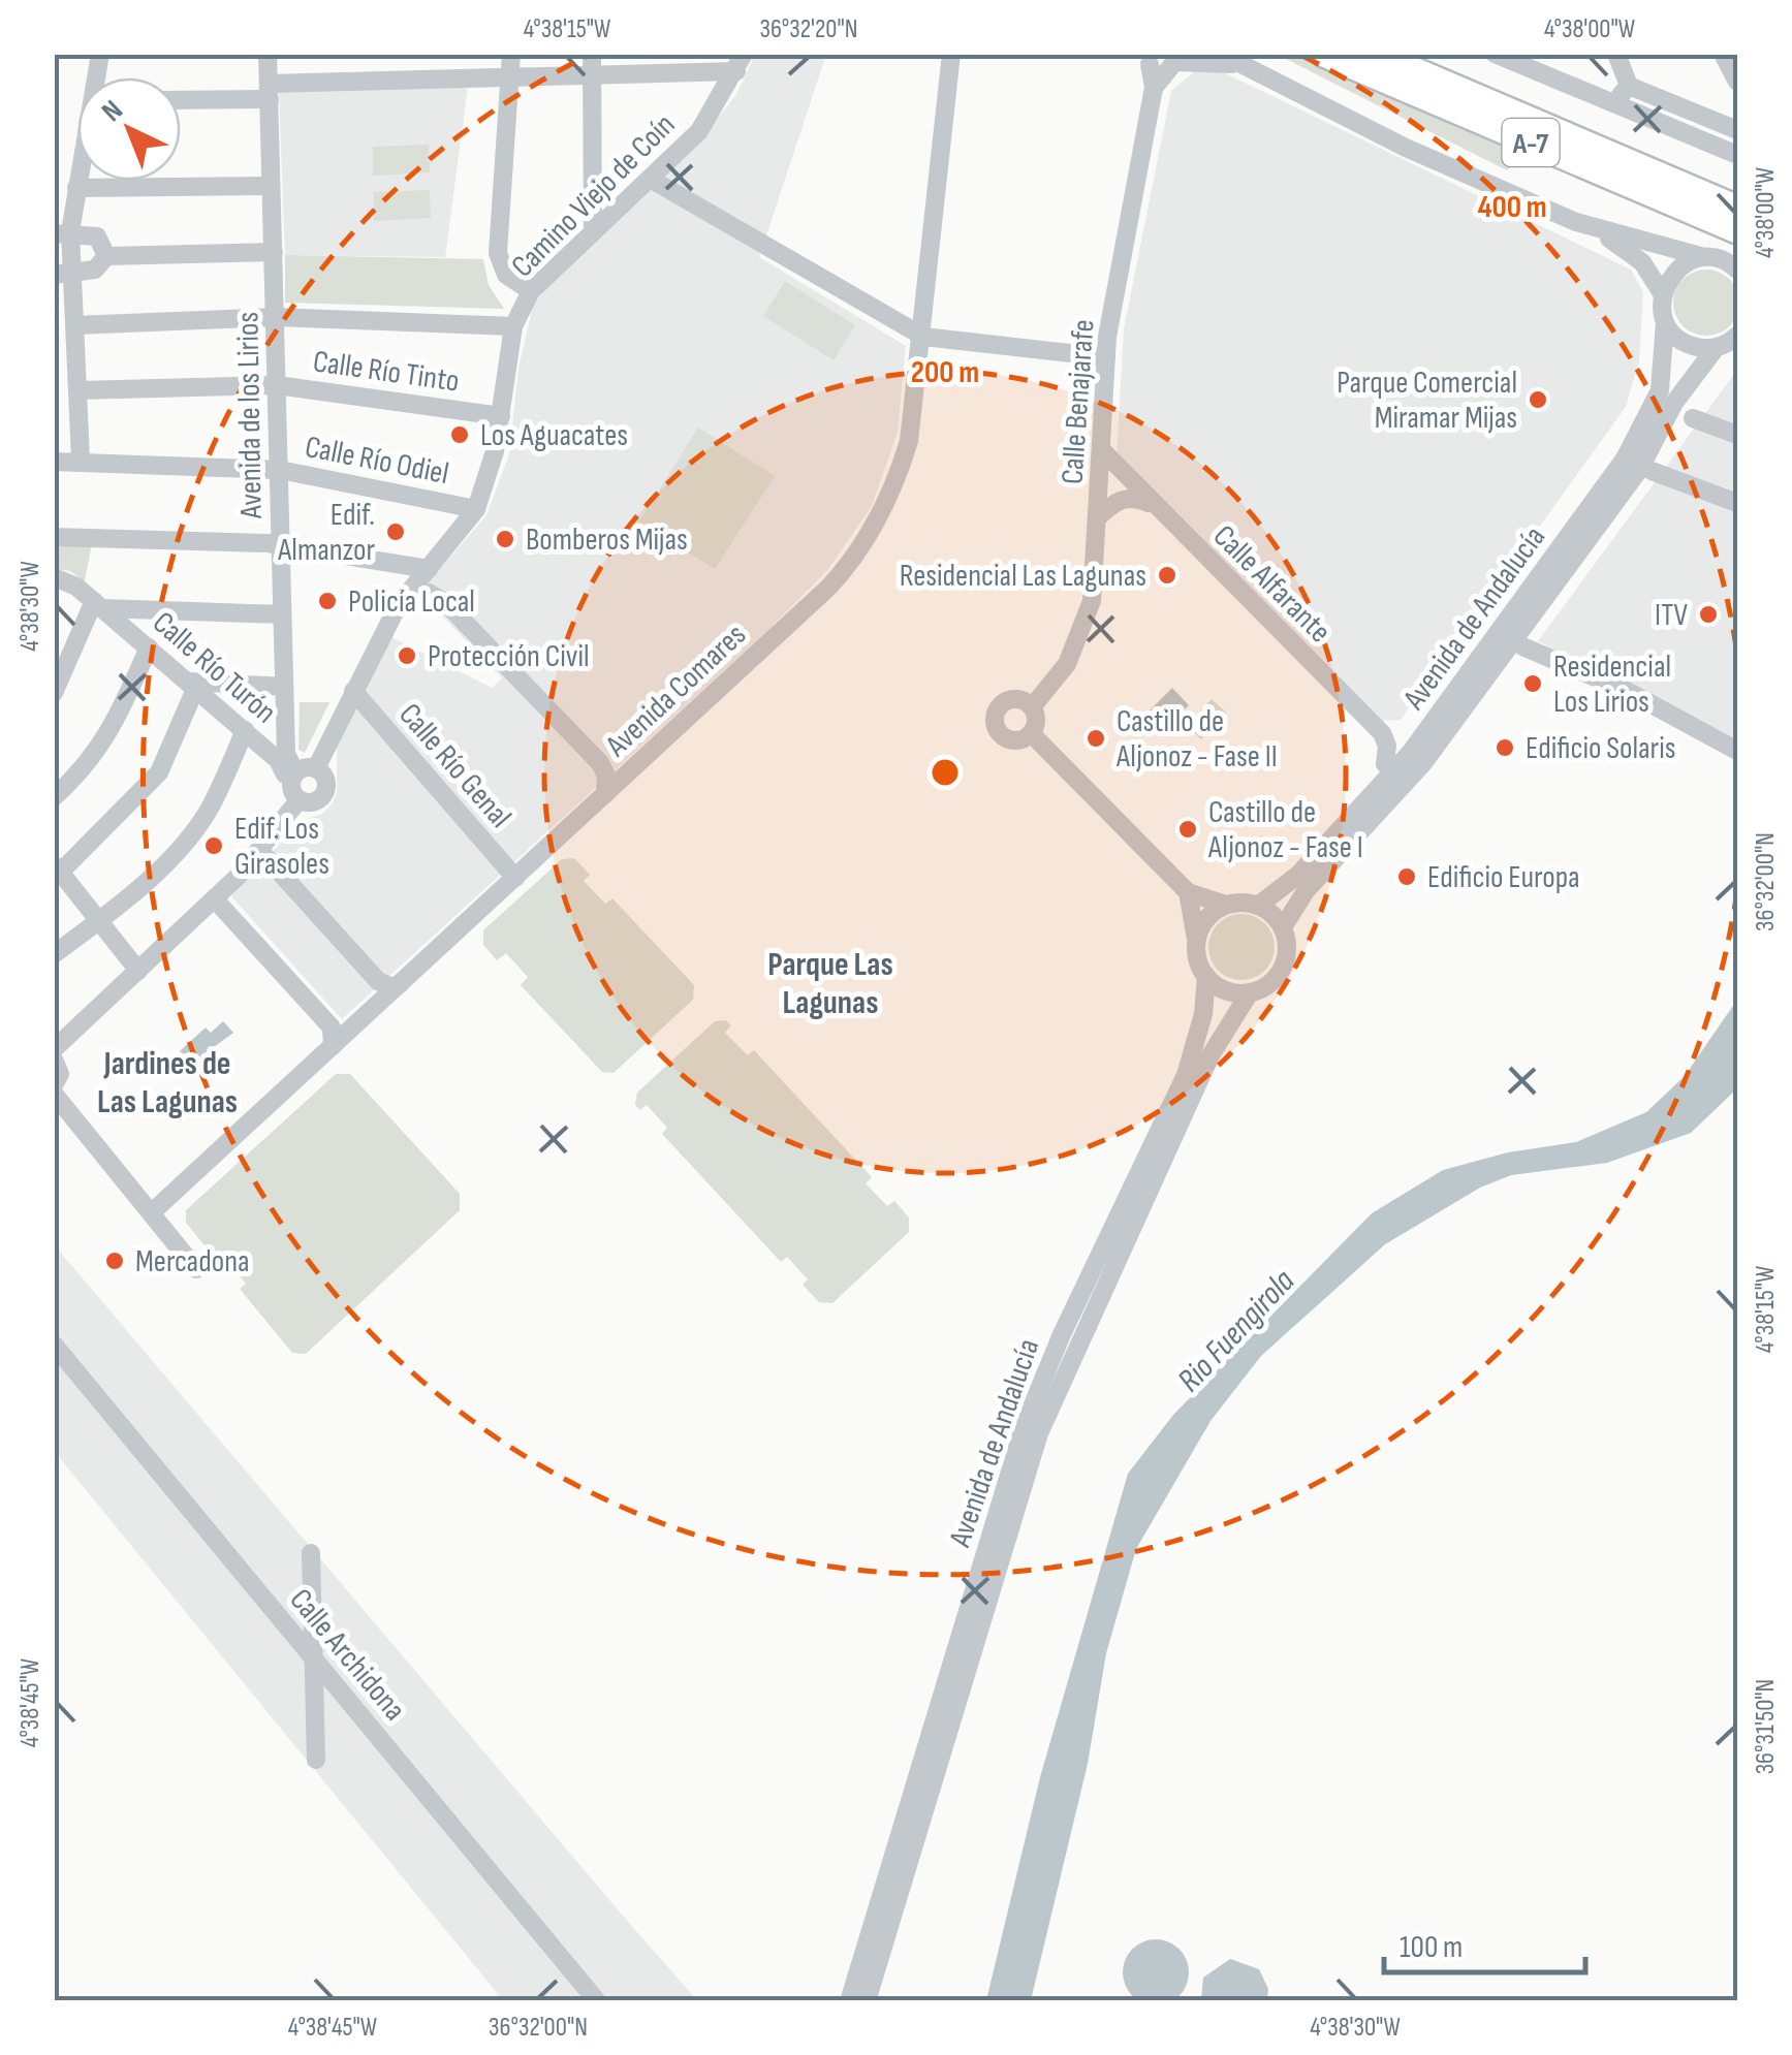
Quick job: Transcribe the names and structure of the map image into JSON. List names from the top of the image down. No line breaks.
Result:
{"streets":{"highway":["A-7"],"street":["Camino Viejo de Coín","Calle Río Tinto","Calle Benajarafe","Avenida de los Lirios","Calle Río Odiel","Calle Alfarante","Avenida de Andalucía","Calle Río Turón","Avenida Comares","Calle Río Genal","Calle Archidona"]},"crossings":[["Camino Viejo de Coín","Calle Río Tinto"],["Camino Viejo de Coín","Avenida de los Lirios"],["Camino Viejo de Coín","Calle Río Odiel"],["Camino Viejo de Coín","Calle Río Turón"],["Camino Viejo de Coín","Calle Río Genal"],["Calle Río Tinto","Avenida de los Lirios"],["Calle Benajarafe","Calle Alfarante"],["Avenida de los Lirios","Calle Río Odiel"],["Avenida de los Lirios","Calle Río Turón"],["Avenida Comares","Calle Río Genal"]],"districts":["Parque Las Lagunas","Jardines de Las Lagunas"],"water":["Rio Fuengirola"],"places":["Parque Comercial Miramar Mijas","Los Aguacates","Edif. Almanzor","Bomberos Mijas","Residencial Las Lagunas","Policía Local","ITV","Protección Civil","Residencial Los Lirios","Castillo de Aljonoz - Fase II","Edificio Solaris","Castillo de Aljonoz - Fase I","Edif. Los Girasoles","Edificio Europa","Mercadona"],"scale_bar":"100 m","north":"top left","coordinates":["4°38'15\"W","36°32'20\"N","4°38'00\"W","4°38'30\"W","36°32'00\"N","4°38'45\"W","36°31'50\"N"],"rings":["400 m","200 m"]}
